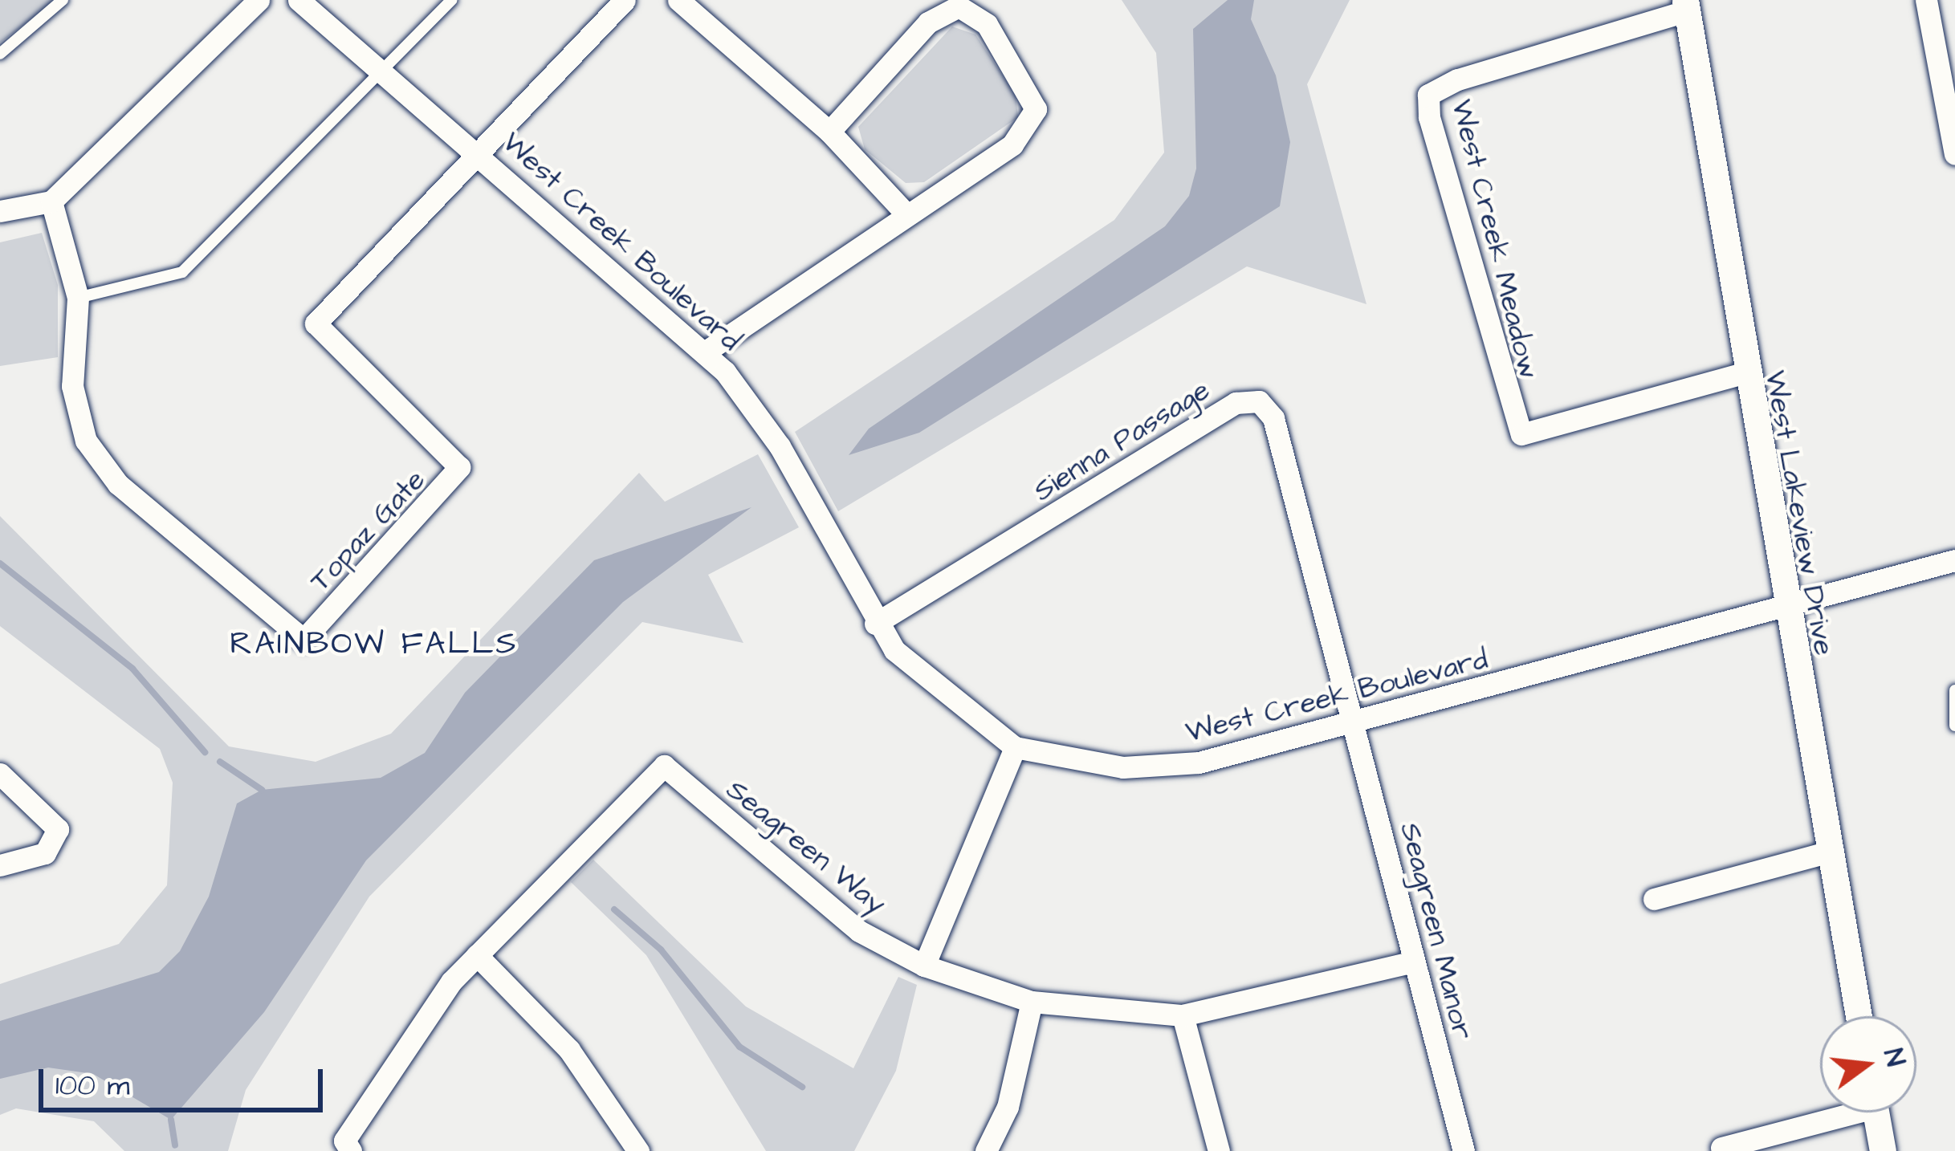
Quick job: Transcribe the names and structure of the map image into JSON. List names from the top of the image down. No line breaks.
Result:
{"streets":{"street":["West Creek Meadow","West Creek Boulevard","Sienna Passage","West Lakeview Drive","Topaz Gate","Seagreen Way","Seagreen Manor"]},"crossings":[["West Creek Meadow","West Lakeview Drive"],["West Creek Boulevard","Sienna Passage"],["West Creek Boulevard","West Lakeview Drive"],["West Creek Boulevard","Topaz Gate"],["West Creek Boulevard","Seagreen Manor"],["Sienna Passage","Seagreen Manor"],["Seagreen Way","Seagreen Manor"]],"districts":["RAINBOW FALLS"],"scale_bar":"100 m","north":"right"}
